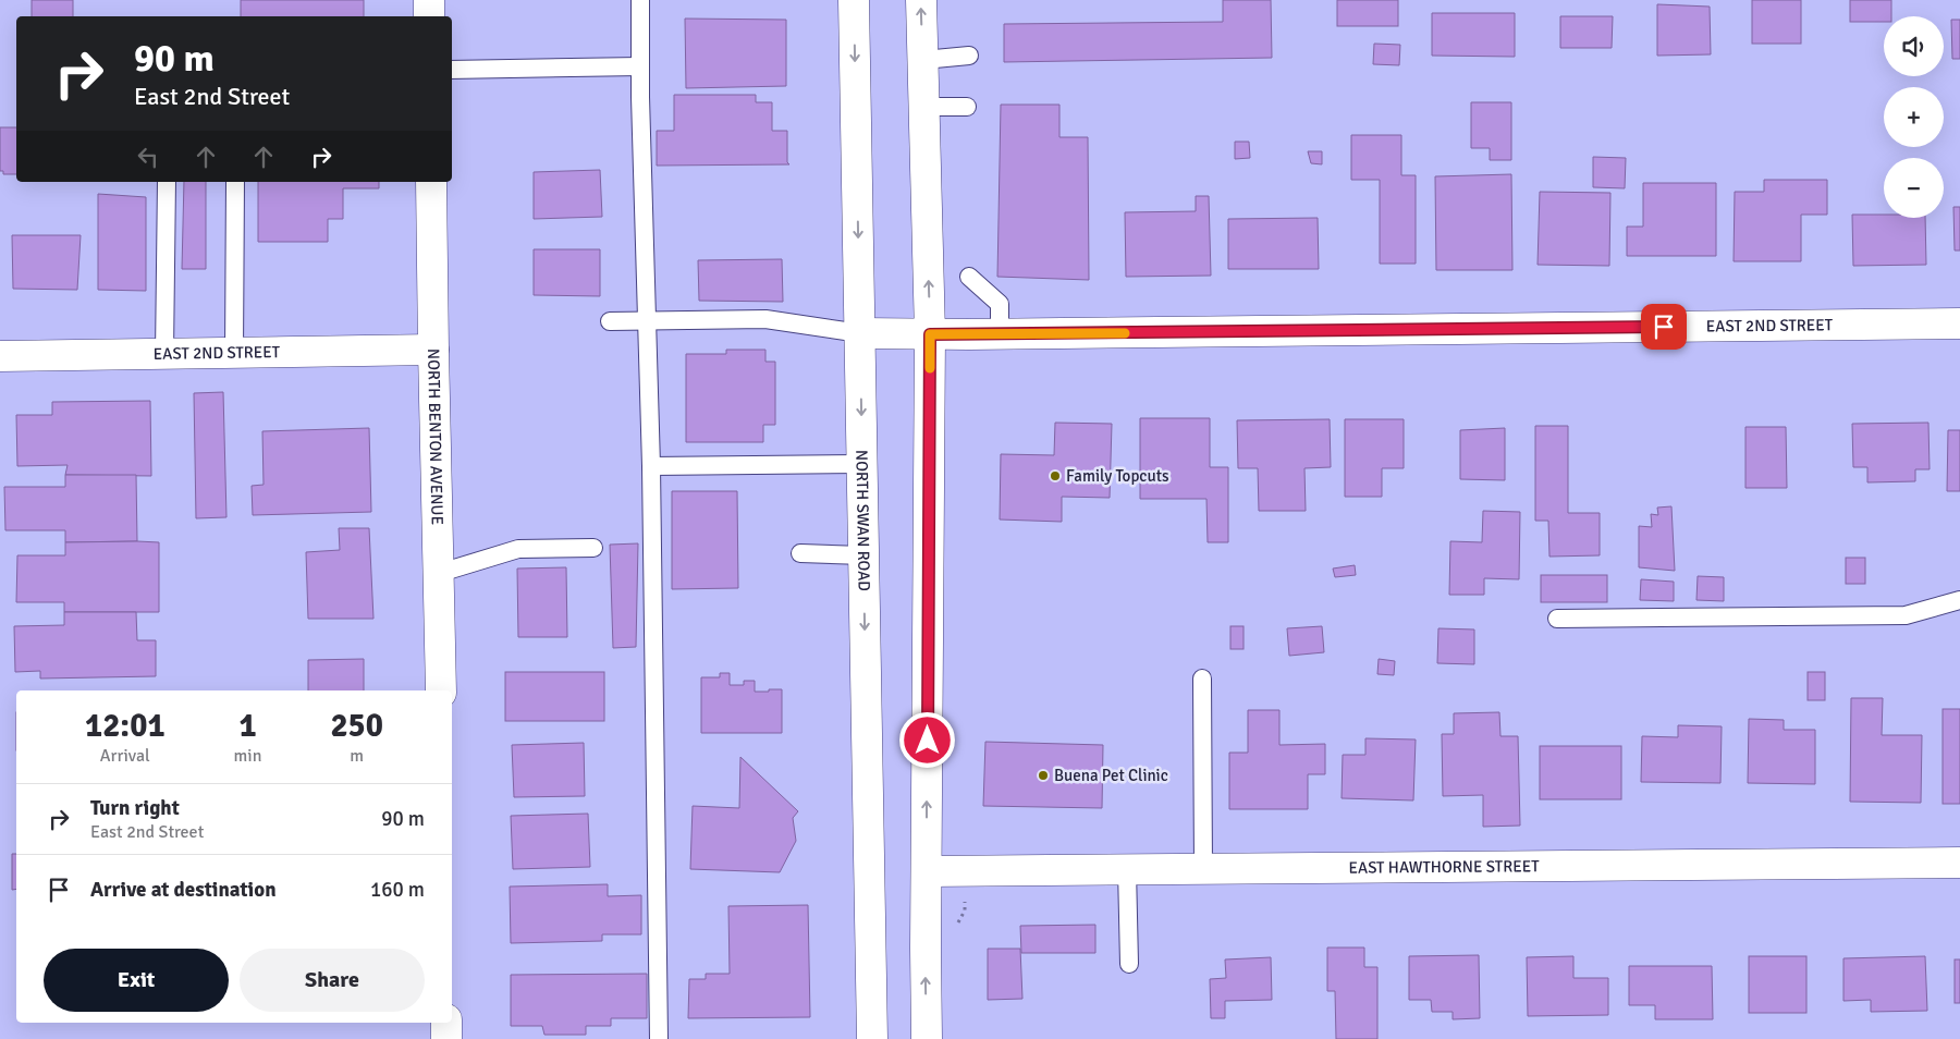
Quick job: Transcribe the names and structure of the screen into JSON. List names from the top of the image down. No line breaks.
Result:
{"streets":{"street":["EAST 2ND STREET","NORTH BENTON AVENUE","NORTH SWAN ROAD","EAST HAWTHORNE STREET"]},"crossings":[["EAST 2ND STREET","NORTH BENTON AVENUE"],["EAST 2ND STREET","NORTH SWAN ROAD"]],"places":["Family Topcuts","Buena Pet Clinic"],"page":{"map_buttons":["+","−"],"turn":["90 m","East 2nd Street"],"eta":["12:01","Arrival","1","min","250","m"],"list":[{"name":"Turn right","note":"East 2nd Street","value":"90 m"},{"name":"Arrive at destination","value":"160 m"}],"buttons":["Exit","Share"]}}
